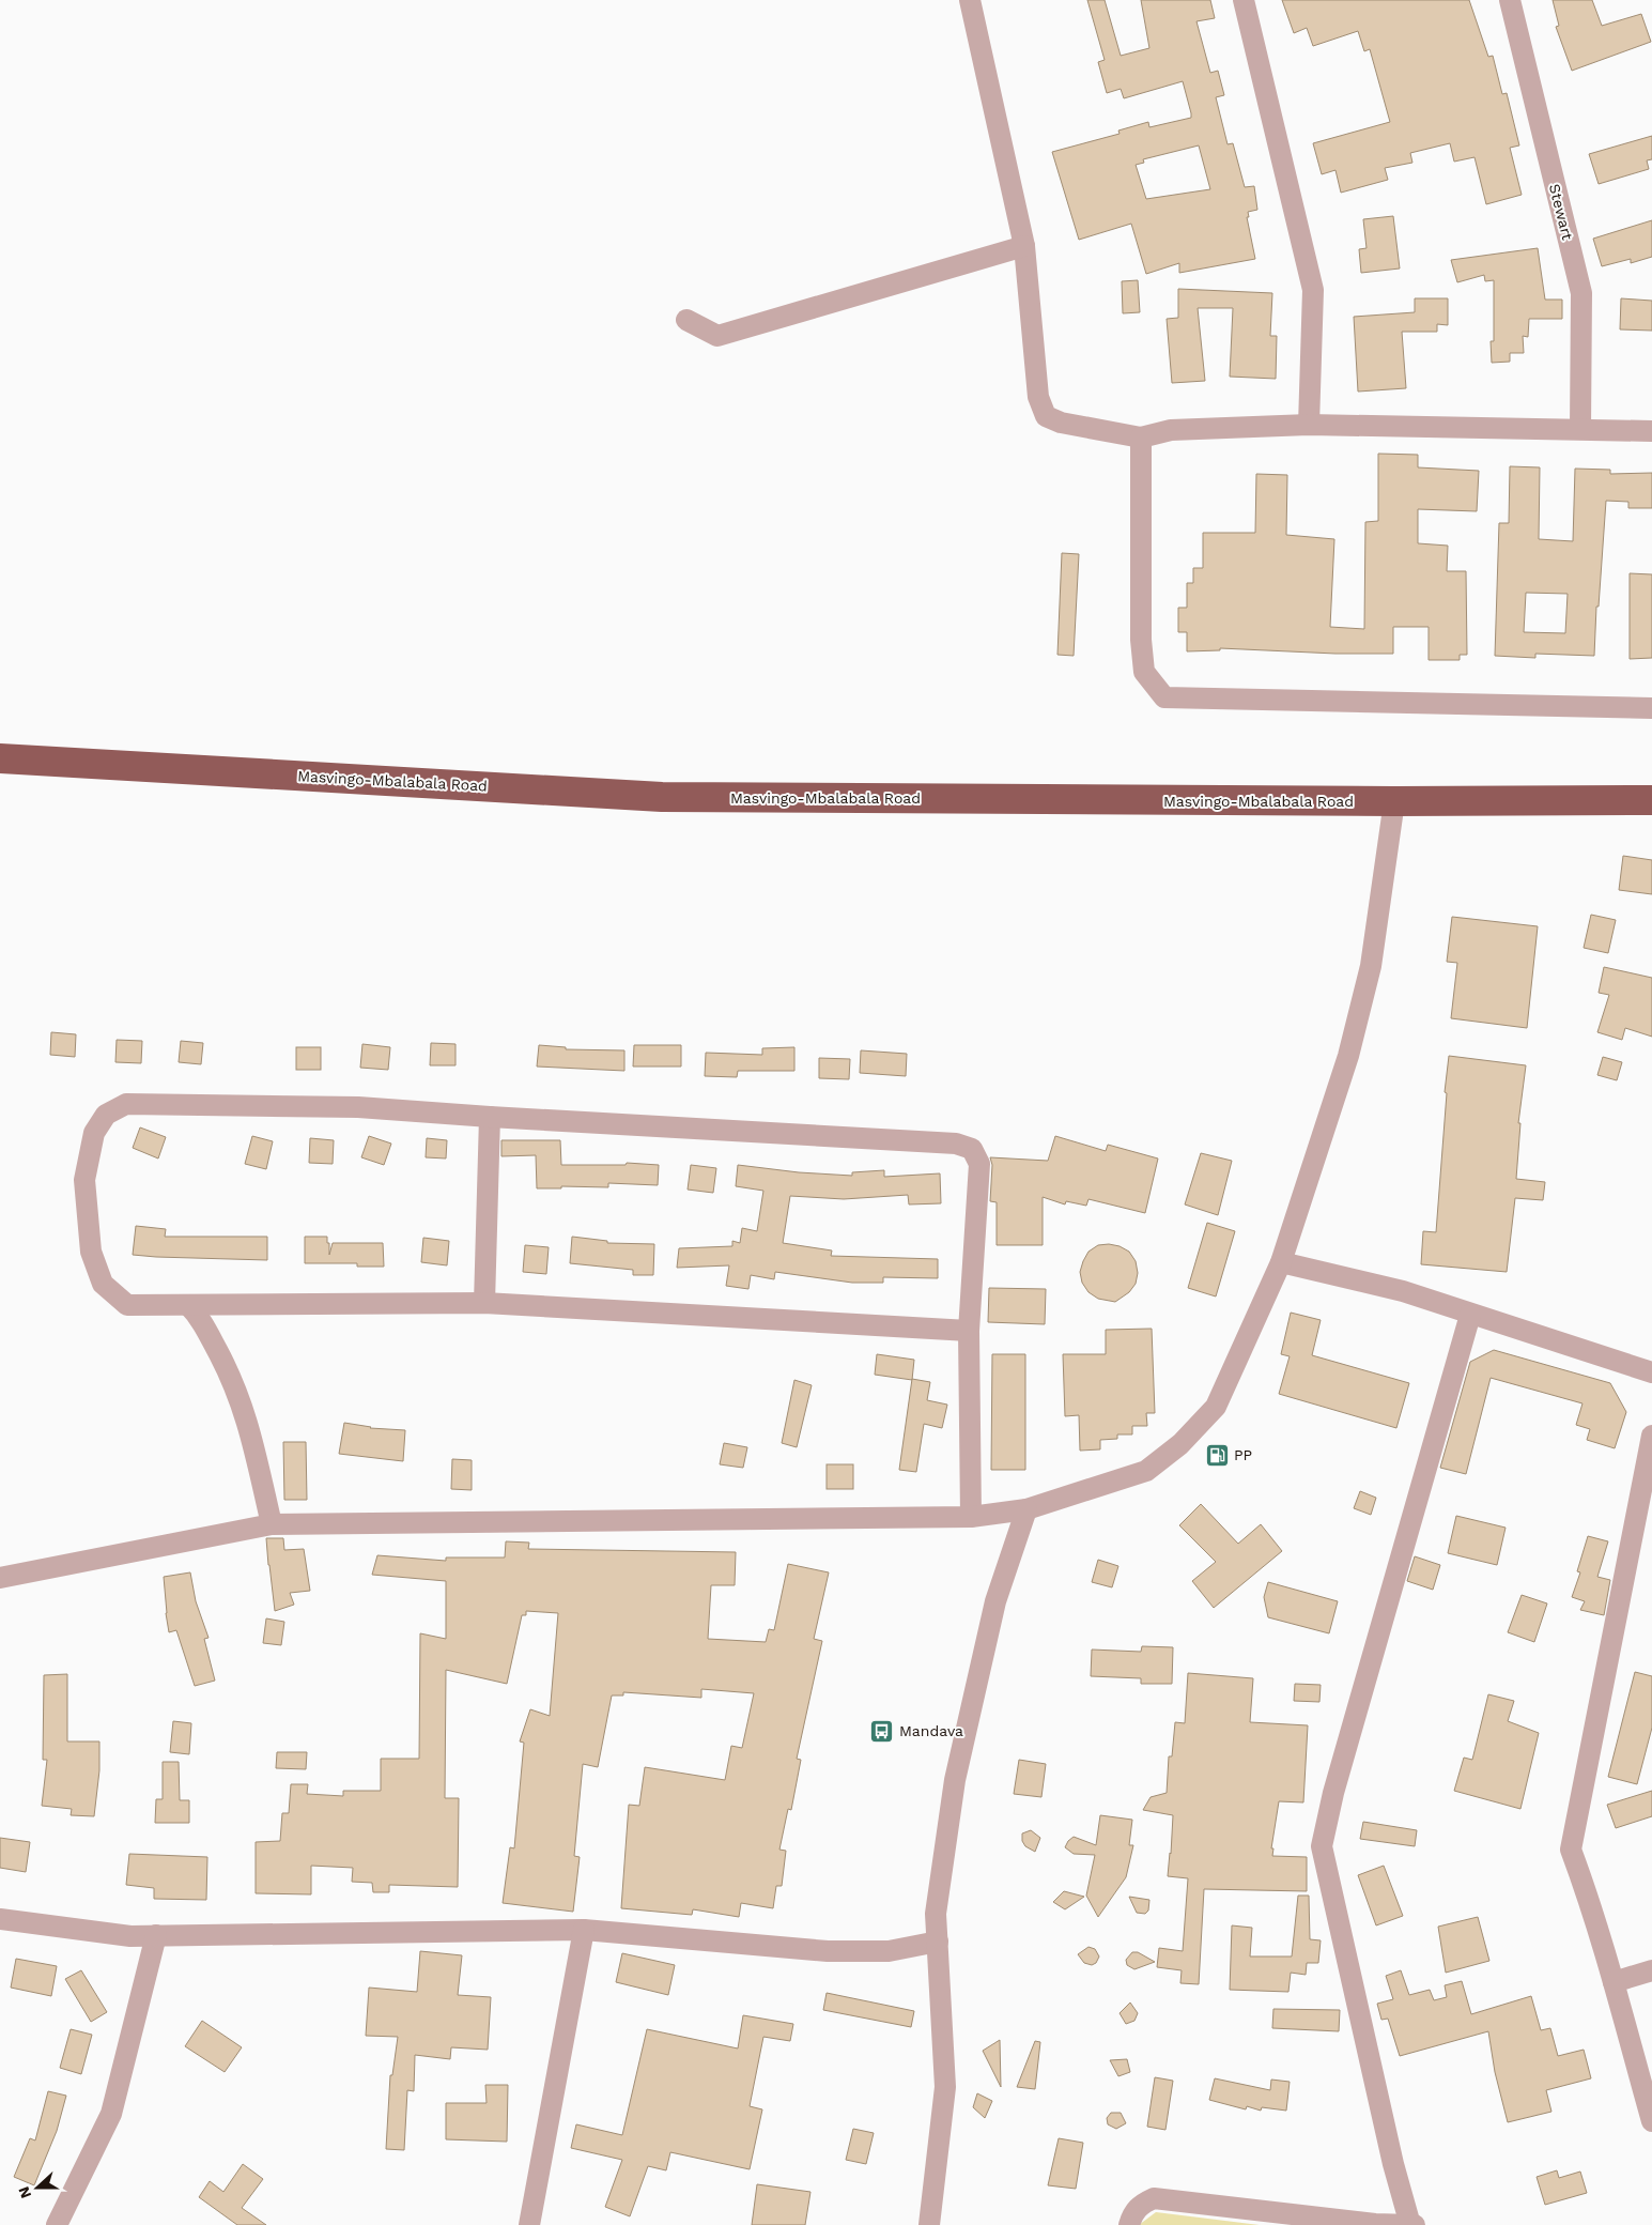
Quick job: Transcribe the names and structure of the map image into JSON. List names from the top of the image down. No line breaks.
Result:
{"streets":{"highway":["Masvingo-Mbalabala Road"],"street":["Stewart"]},"places":{"fuel station":["PP"],"bus stop":["Mandava"]},"north":"left"}
